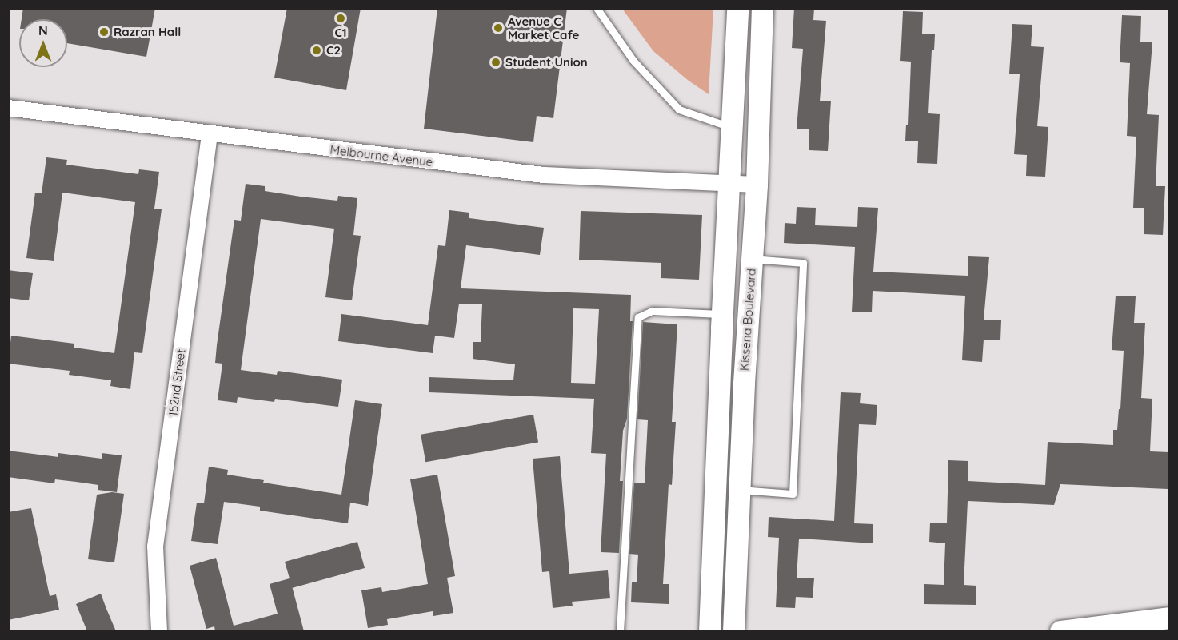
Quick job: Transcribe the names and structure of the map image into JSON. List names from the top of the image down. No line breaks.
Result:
{"streets":{"main road":["Kissena Boulevard"],"street":["Melbourne Avenue","152nd Street"]},"crossings":[["Melbourne Avenue","Kissena Boulevard"],["Melbourne Avenue","152nd Street"]],"places":["C1","Avenue C Market Cafe","Razran Hall","C2","Student Union"],"north":"top"}
